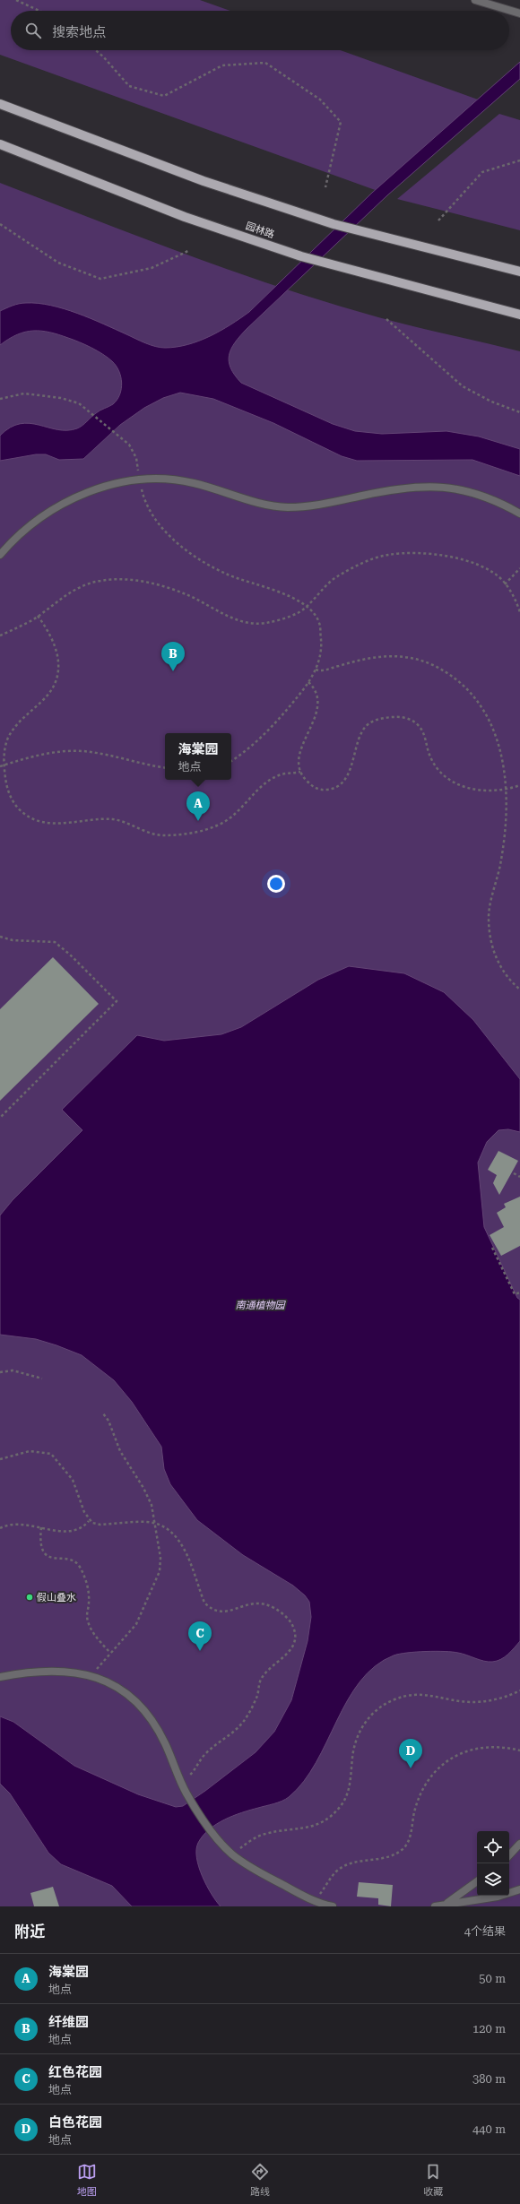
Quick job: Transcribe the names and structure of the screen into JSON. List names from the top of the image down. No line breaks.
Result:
{"streets":{"main road":["园林路"]},"parks":["南通植物园"],"places":["假山叠水"],"page":{"search":"搜索地点","pins":["B","A","C","D"],"popup":["海棠园","地点"],"heading":["附近","4个结果"],"list":[{"mark":"A","name":"海棠园","note":"地点","value":"50 m"},{"mark":"B","name":"纤维园","note":"地点","value":"120 m"},{"mark":"C","name":"红色花园","note":"地点","value":"380 m"},{"mark":"D","name":"白色花园","note":"地点","value":"440 m"}],"nav":["地图","路线","收藏"]}}
